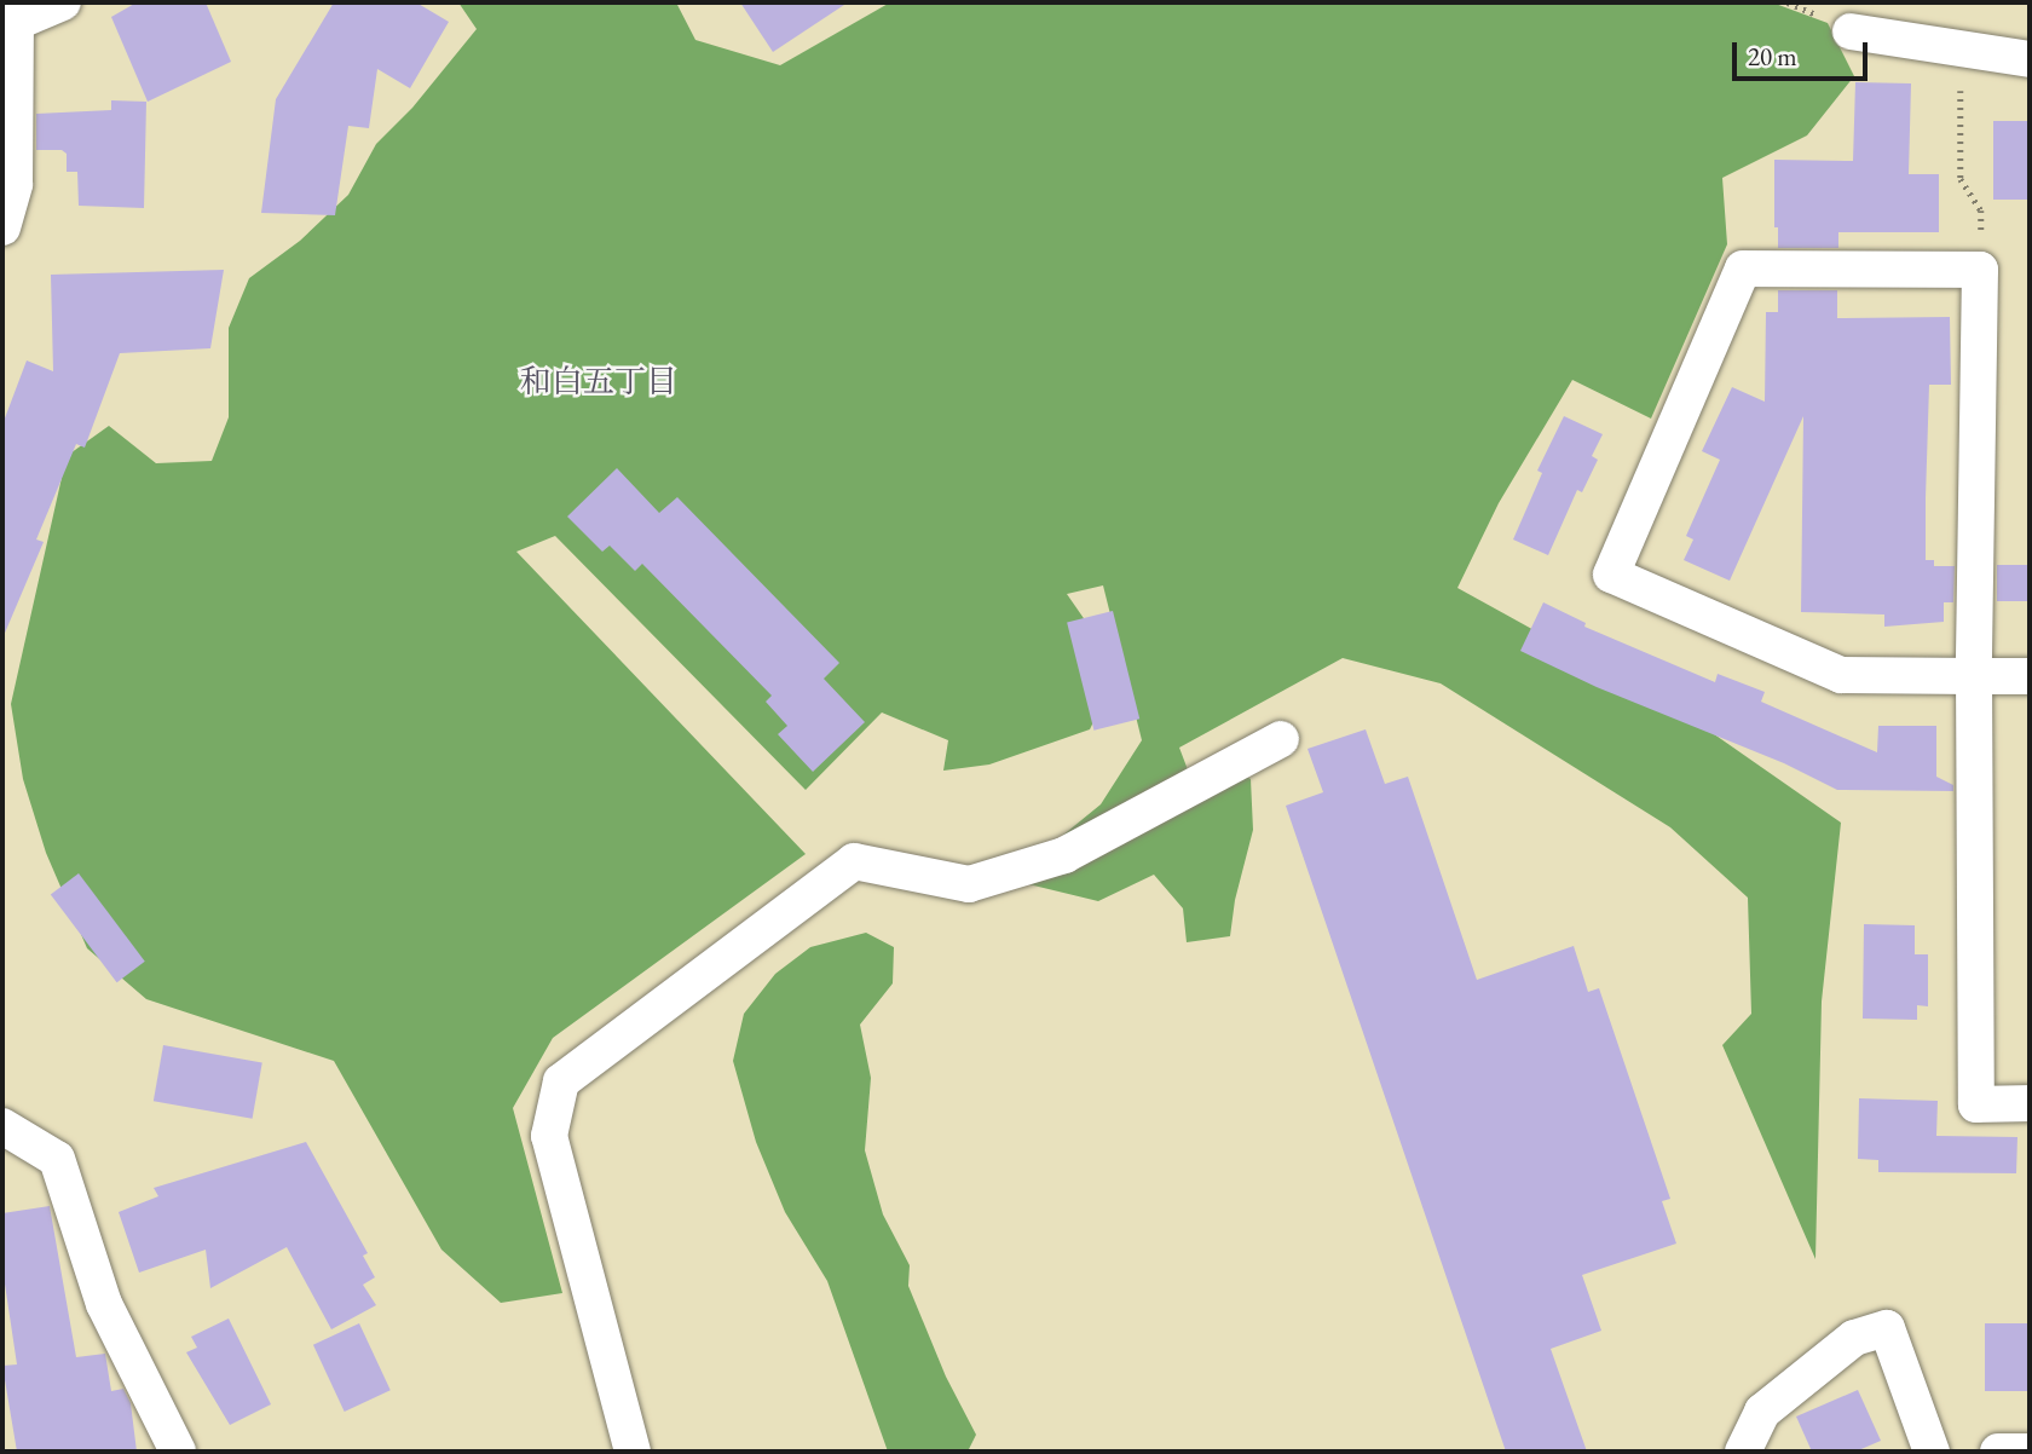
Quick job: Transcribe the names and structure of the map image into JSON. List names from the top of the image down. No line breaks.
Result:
{"districts":["和白五丁目"],"scale_bar":"20 m"}
